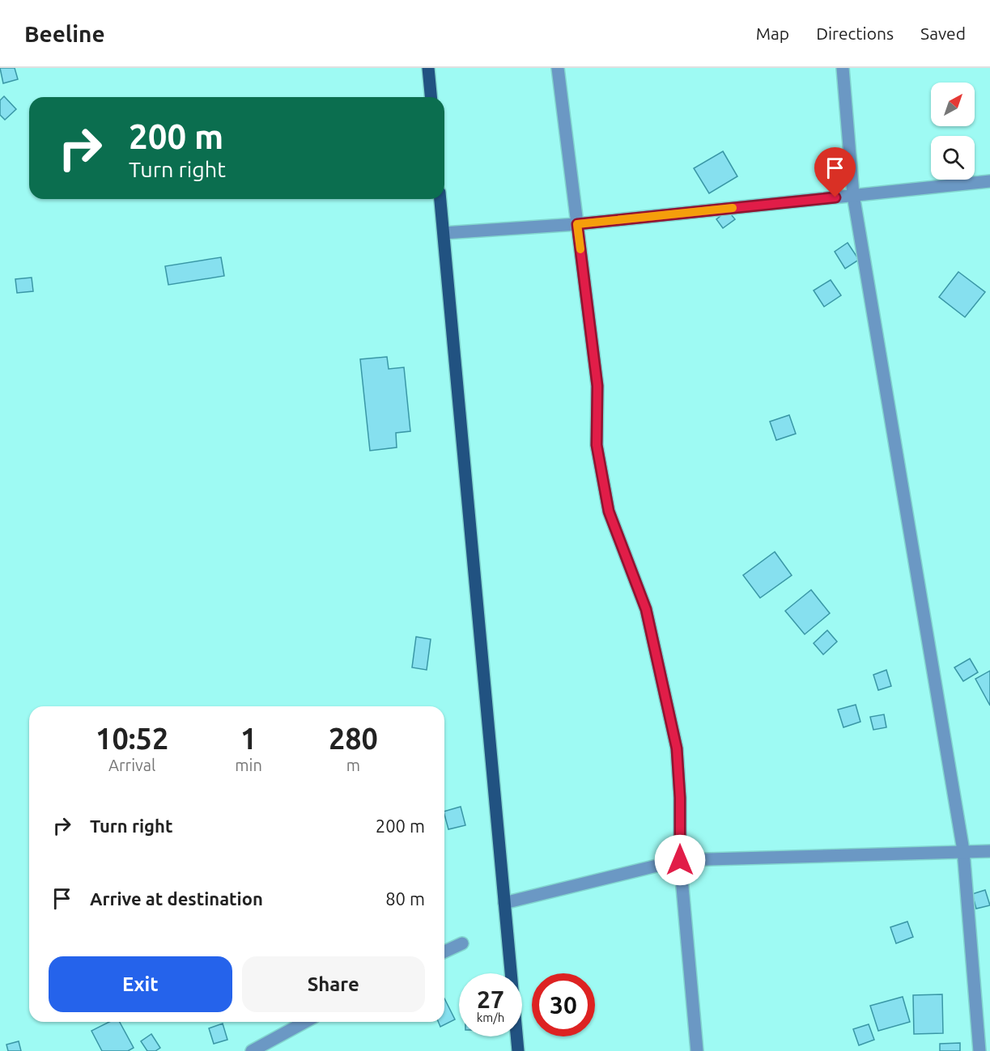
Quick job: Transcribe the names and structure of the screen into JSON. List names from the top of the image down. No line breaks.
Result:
{"north":"top right","page":{"header":"Beeline","nav":["Map","Directions","Saved"],"turn":["200 m","Turn right"],"eta":["10:52","Arrival","1","min","280","m"],"list":[{"name":"Turn right","value":"200 m"},{"name":"Arrive at destination","value":"80 m"}],"buttons":["Exit","Share"],"speed":"27 km/h","limit":"30"}}
